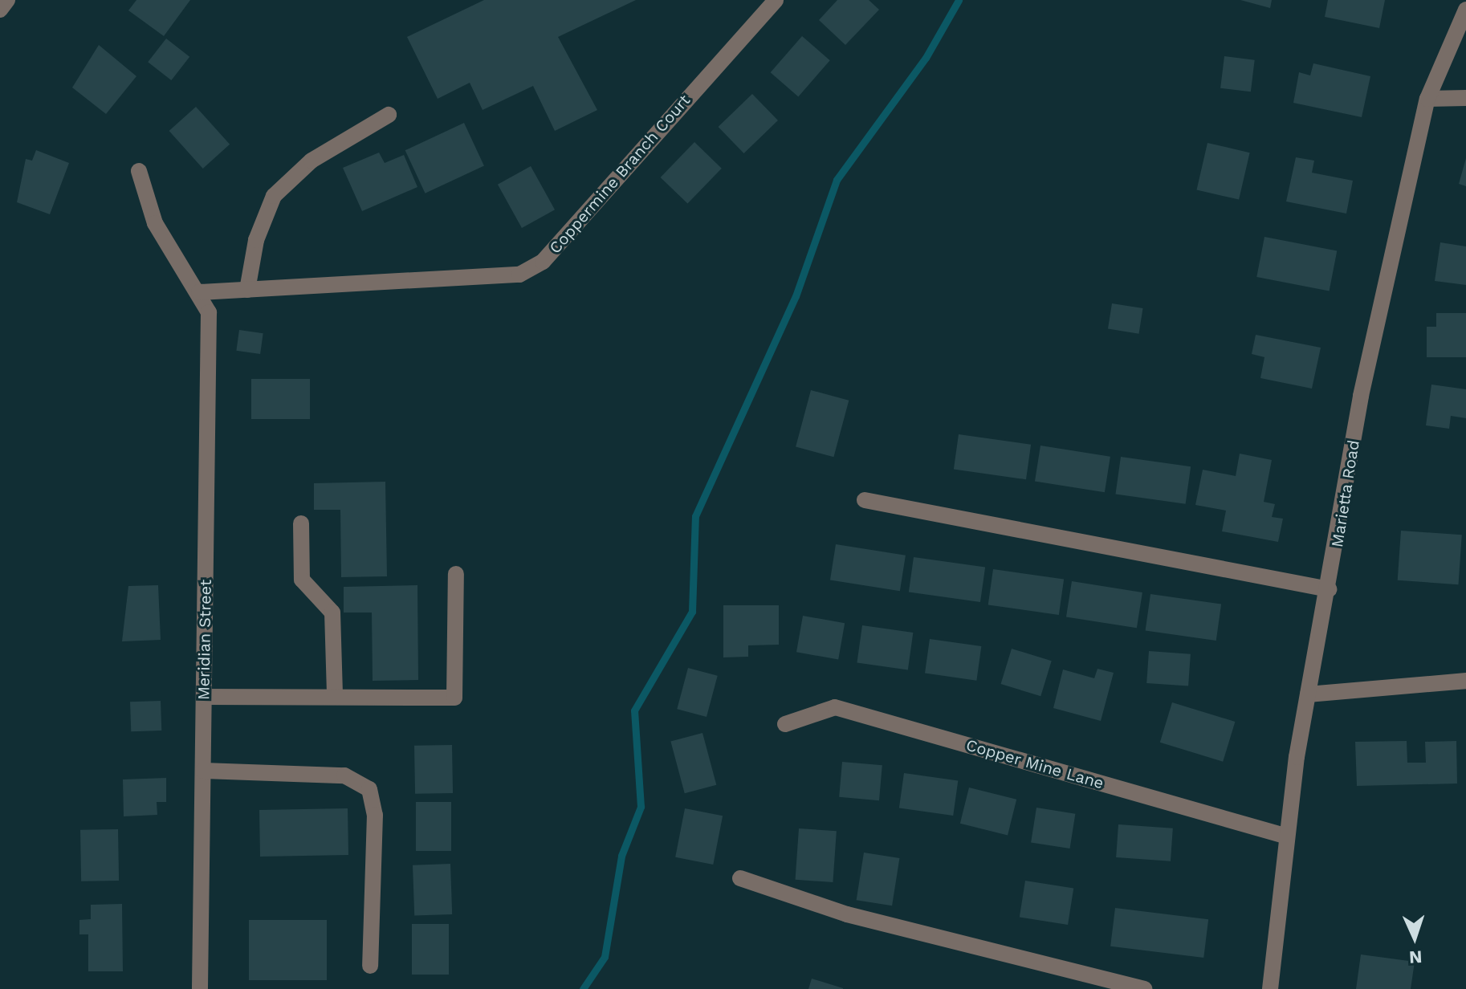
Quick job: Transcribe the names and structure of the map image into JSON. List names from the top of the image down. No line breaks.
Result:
{"streets":{"street":["Coppermine Branch Court","Marietta Road","Meridian Street","Copper Mine Lane"]},"crossings":[["Coppermine Branch Court","Meridian Street"],["Marietta Road","Copper Mine Lane"]],"north":"bottom"}
